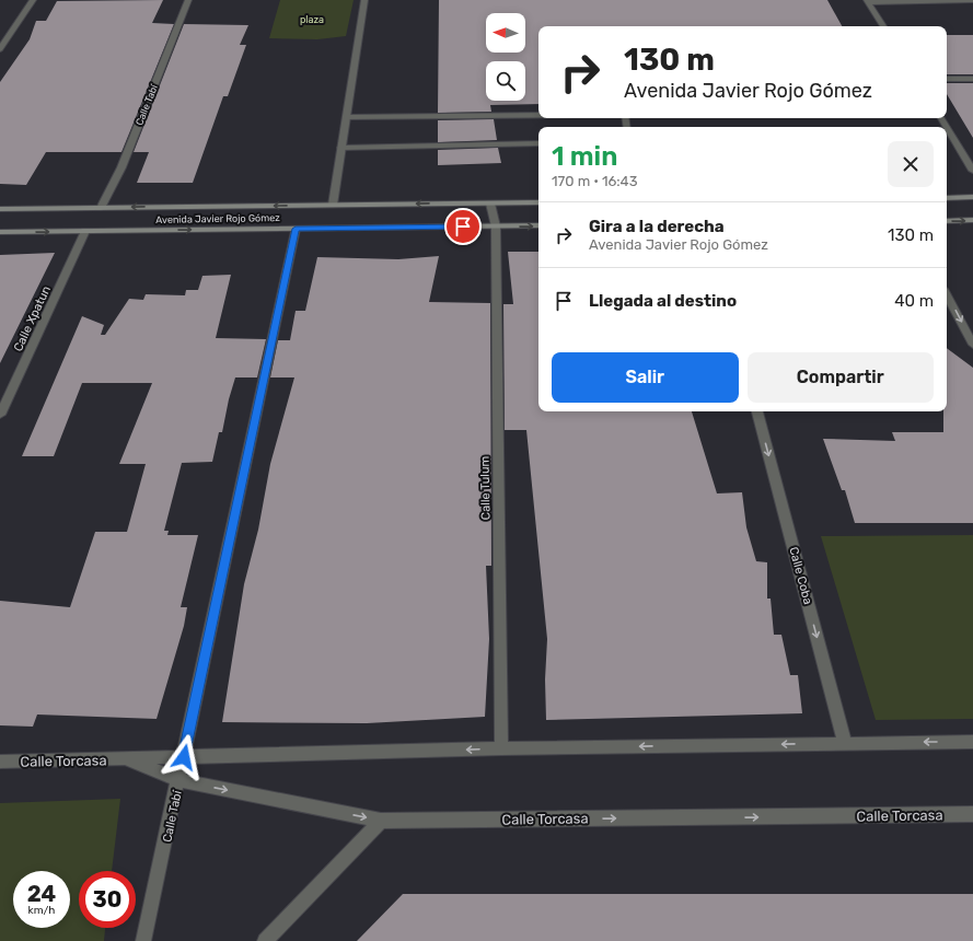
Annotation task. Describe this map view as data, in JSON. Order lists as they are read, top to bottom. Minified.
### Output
{"streets":{"main road":["Avenida Javier Rojo Gómez"],"street":["Calle Tabí","Calle Xpatun","Calle Tulum","Calle Coba","Calle Torcasa"]},"crossings":[["Calle Tabí","Avenida Javier Rojo Gómez"],["Calle Tabí","Calle Torcasa"],["Avenida Javier Rojo Gómez","Calle Xpatun"],["Avenida Javier Rojo Gómez","Calle Tulum"],["Calle Tulum","Calle Torcasa"],["Calle Coba","Calle Torcasa"]],"one_way":["Calle Coba"],"parks":["plaza"],"north":"left","page":{"turn":["130 m","Avenida Javier Rojo Gómez"],"heading":["1 min","170 m · 16:43"],"list":[{"name":"Gira a la derecha","note":"Avenida Javier Rojo Gómez","value":"130 m"},{"name":"Llegada al destino","value":"40 m"}],"buttons":["Salir","Compartir"],"speed":"24 km/h","limit":"30"}}
